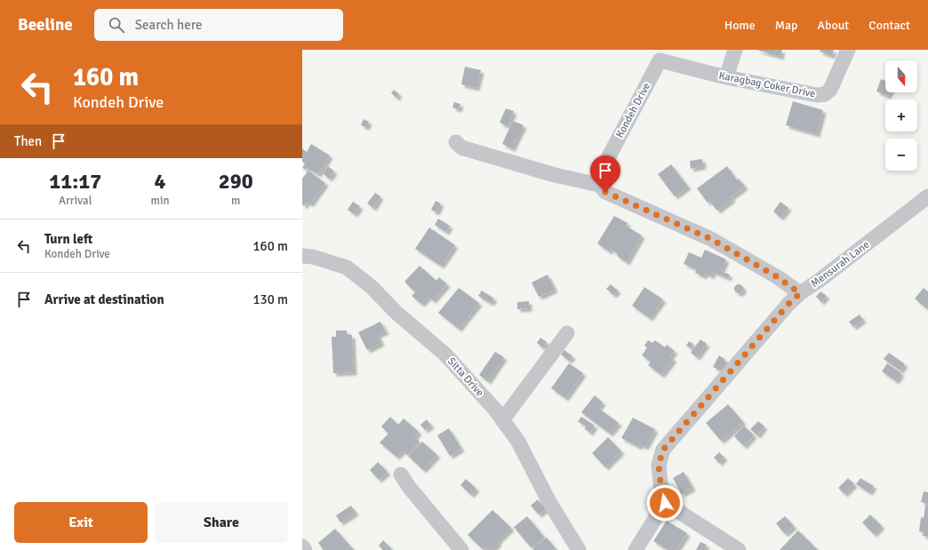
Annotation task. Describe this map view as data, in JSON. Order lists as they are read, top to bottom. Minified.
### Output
{"streets":{"street":["Karagbag Coker Drive","Kondeh Drive","Mensurah Lane","Sitta Drive"]},"crossings":[["Karagbag Coker Drive","Kondeh Drive"]],"north":"bottom","page":{"header":"Beeline","search":"Search here","nav":["Home","Map","About","Contact"],"turn":["160 m","Kondeh Drive"],"map_buttons":["+","−"],"then":"Then","eta":["11:17","Arrival","4","min","290","m"],"list":[{"name":"Turn left","note":"Kondeh Drive","value":"160 m"},{"name":"Arrive at destination","value":"130 m"}],"buttons":["Exit","Share"]}}
